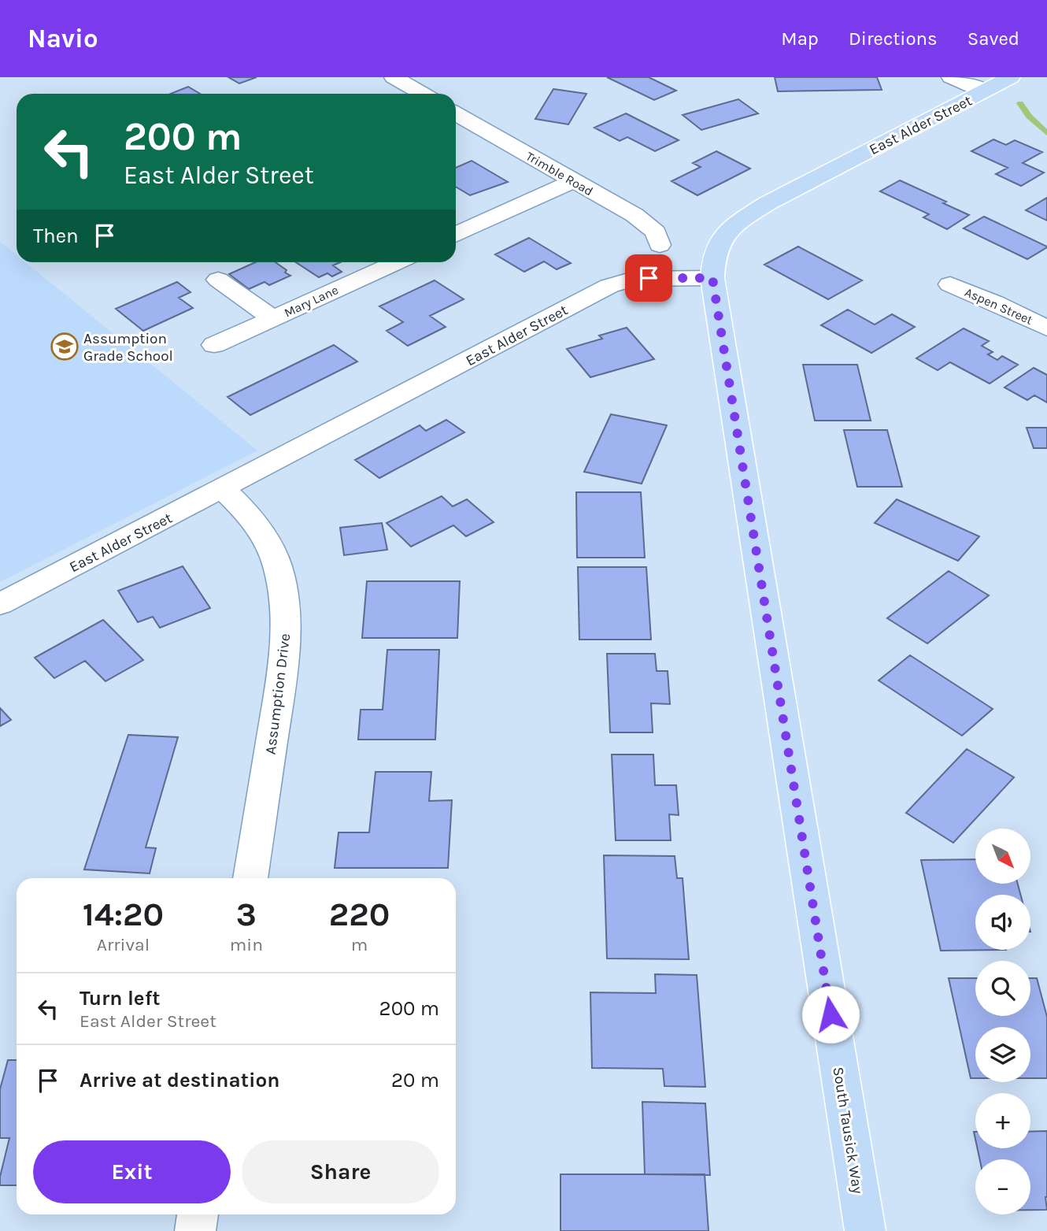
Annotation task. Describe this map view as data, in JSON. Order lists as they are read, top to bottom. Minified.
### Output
{"streets":{"main road":["East Alder Street","South Tausick Way"],"street":["Trimble Road","Mary Lane","Aspen Street","Assumption Drive"]},"crossings":[["East Alder Street","Assumption Drive"],["East Alder Street","South Tausick Way"]],"places":{"school or university":["Assumption Grade School"]},"north":"bottom right","page":{"header":"Navio","nav":["Map","Directions","Saved"],"turn":["200 m","East Alder Street"],"then":"Then","map_buttons":["+","−"],"eta":["14:20","Arrival","3","min","220","m"],"list":[{"name":"Turn left","note":"East Alder Street","value":"200 m"},{"name":"Arrive at destination","value":"20 m"}],"buttons":["Exit","Share"]}}
